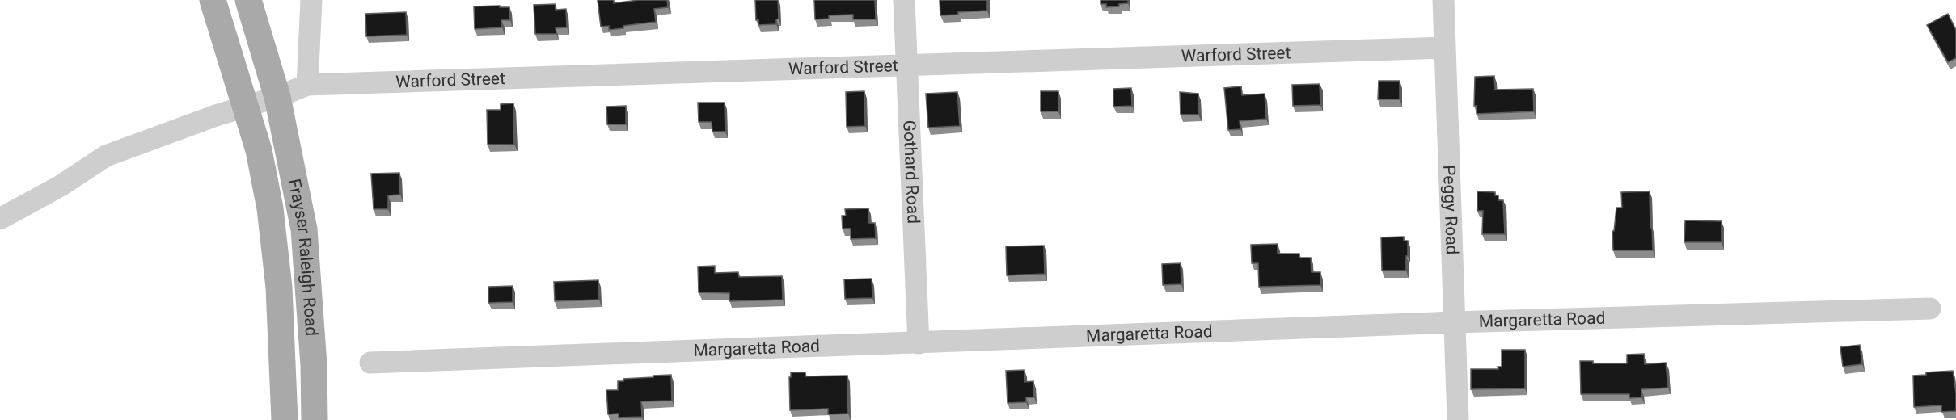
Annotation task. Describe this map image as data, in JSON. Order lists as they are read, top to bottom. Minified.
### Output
{"streets":{"main road":["Frayser Raleigh Road"],"street":["Warford Street","Gothard Road","Peggy Road","Margaretta Road"]},"crossings":[["Warford Street","Gothard Road"],["Warford Street","Peggy Road"],["Warford Street","Frayser Raleigh Road"],["Gothard Road","Margaretta Road"],["Peggy Road","Margaretta Road"]]}
